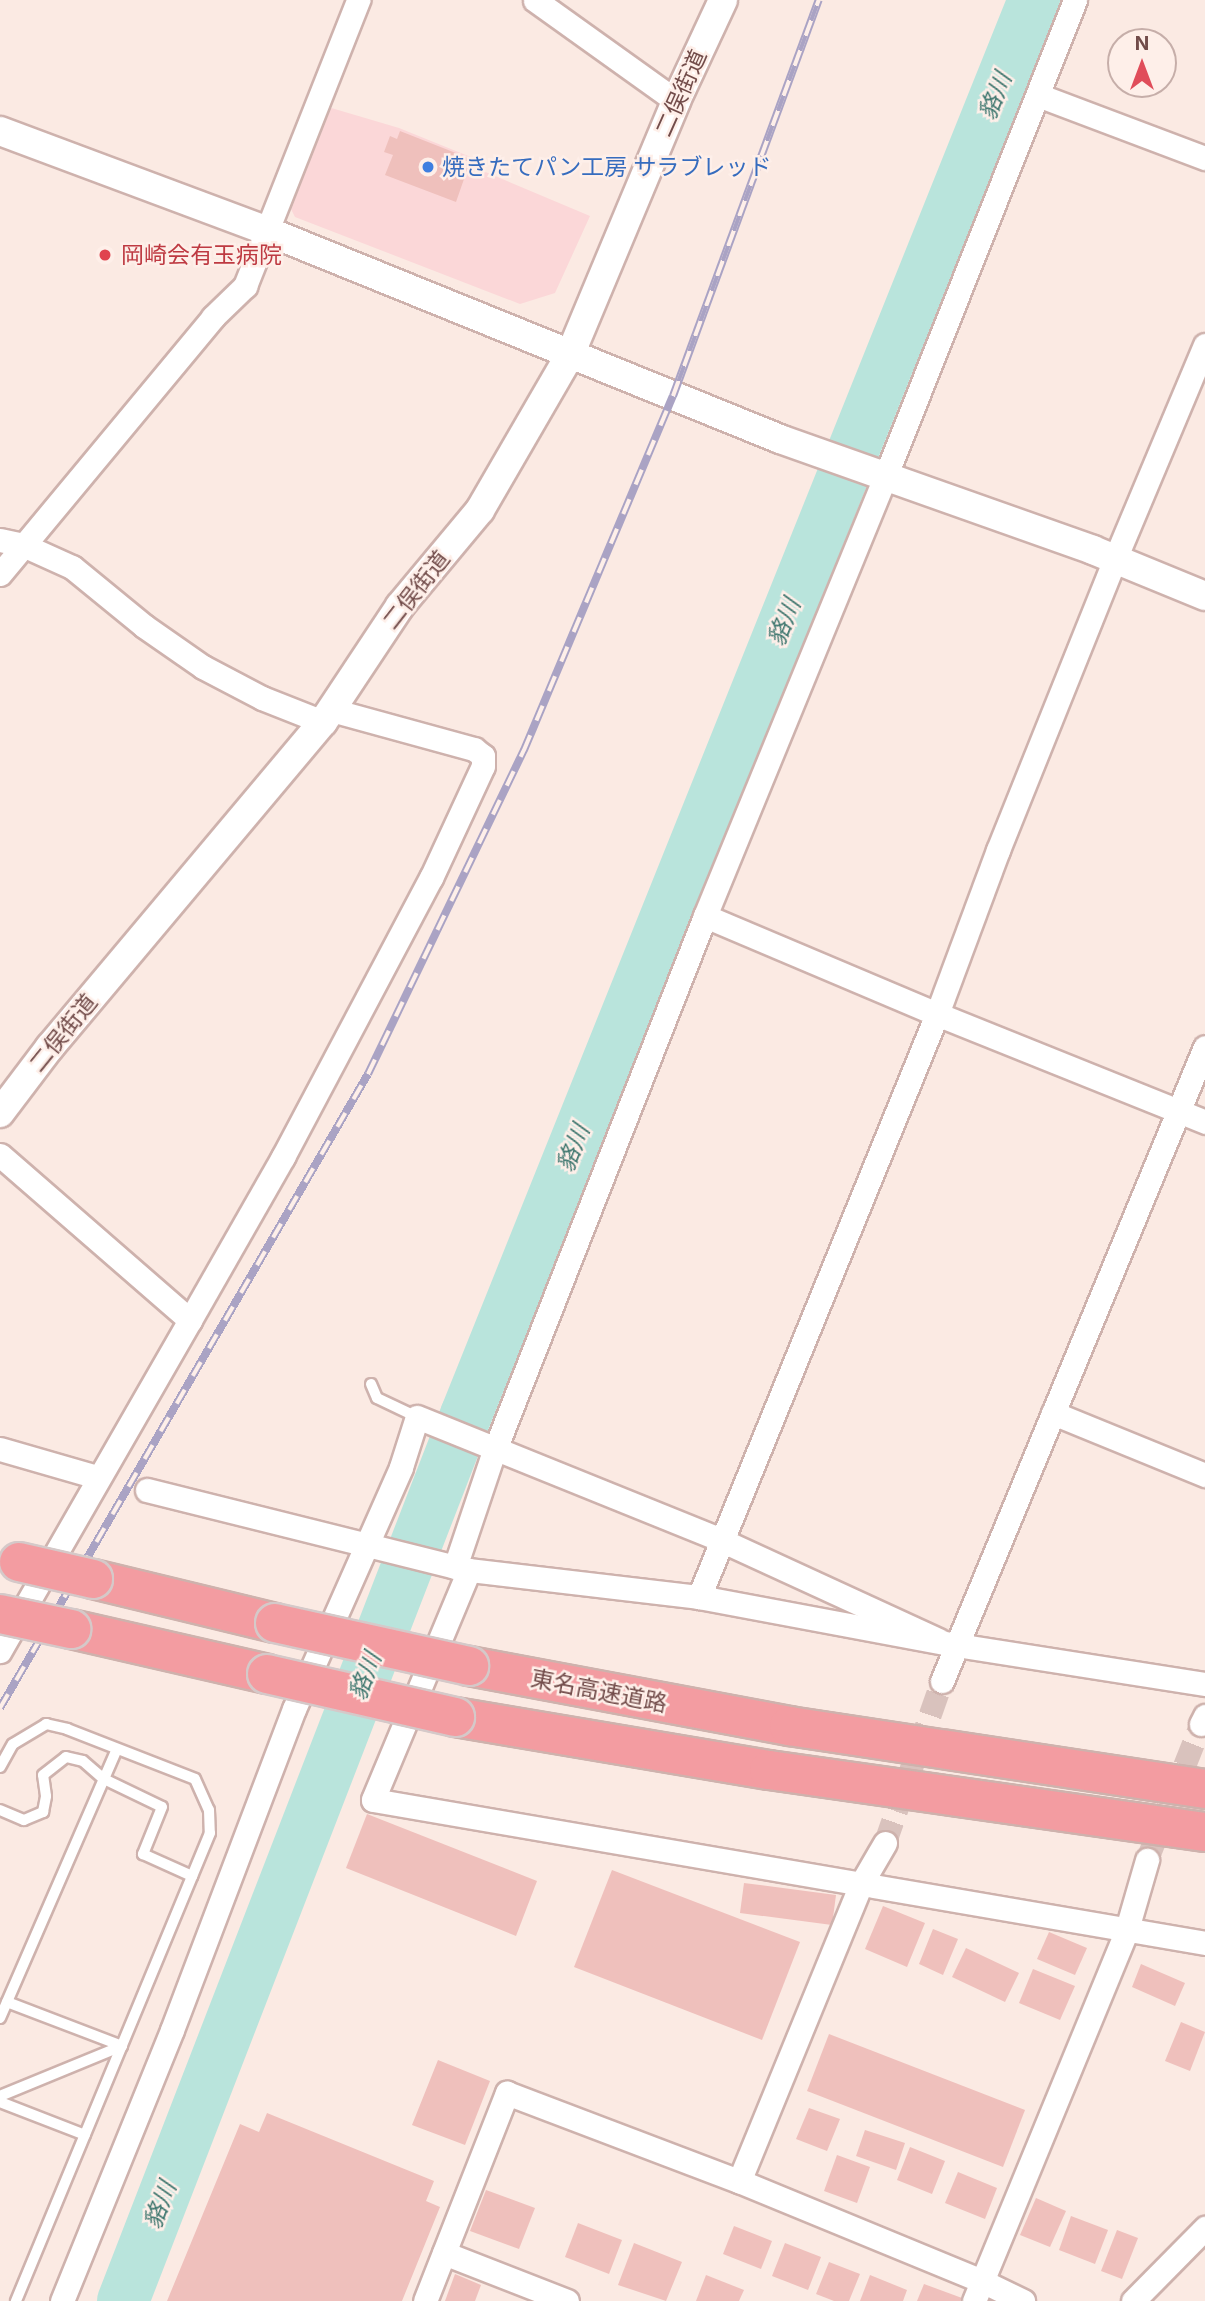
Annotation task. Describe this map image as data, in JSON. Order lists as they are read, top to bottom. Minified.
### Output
{"streets":{"highway":["東名高速道路"],"street":["二俣街道"]},"water":["貉川"],"places":["焼きたてパン工房 サラブレッド","岡崎会有玉病院"],"north":"top"}
